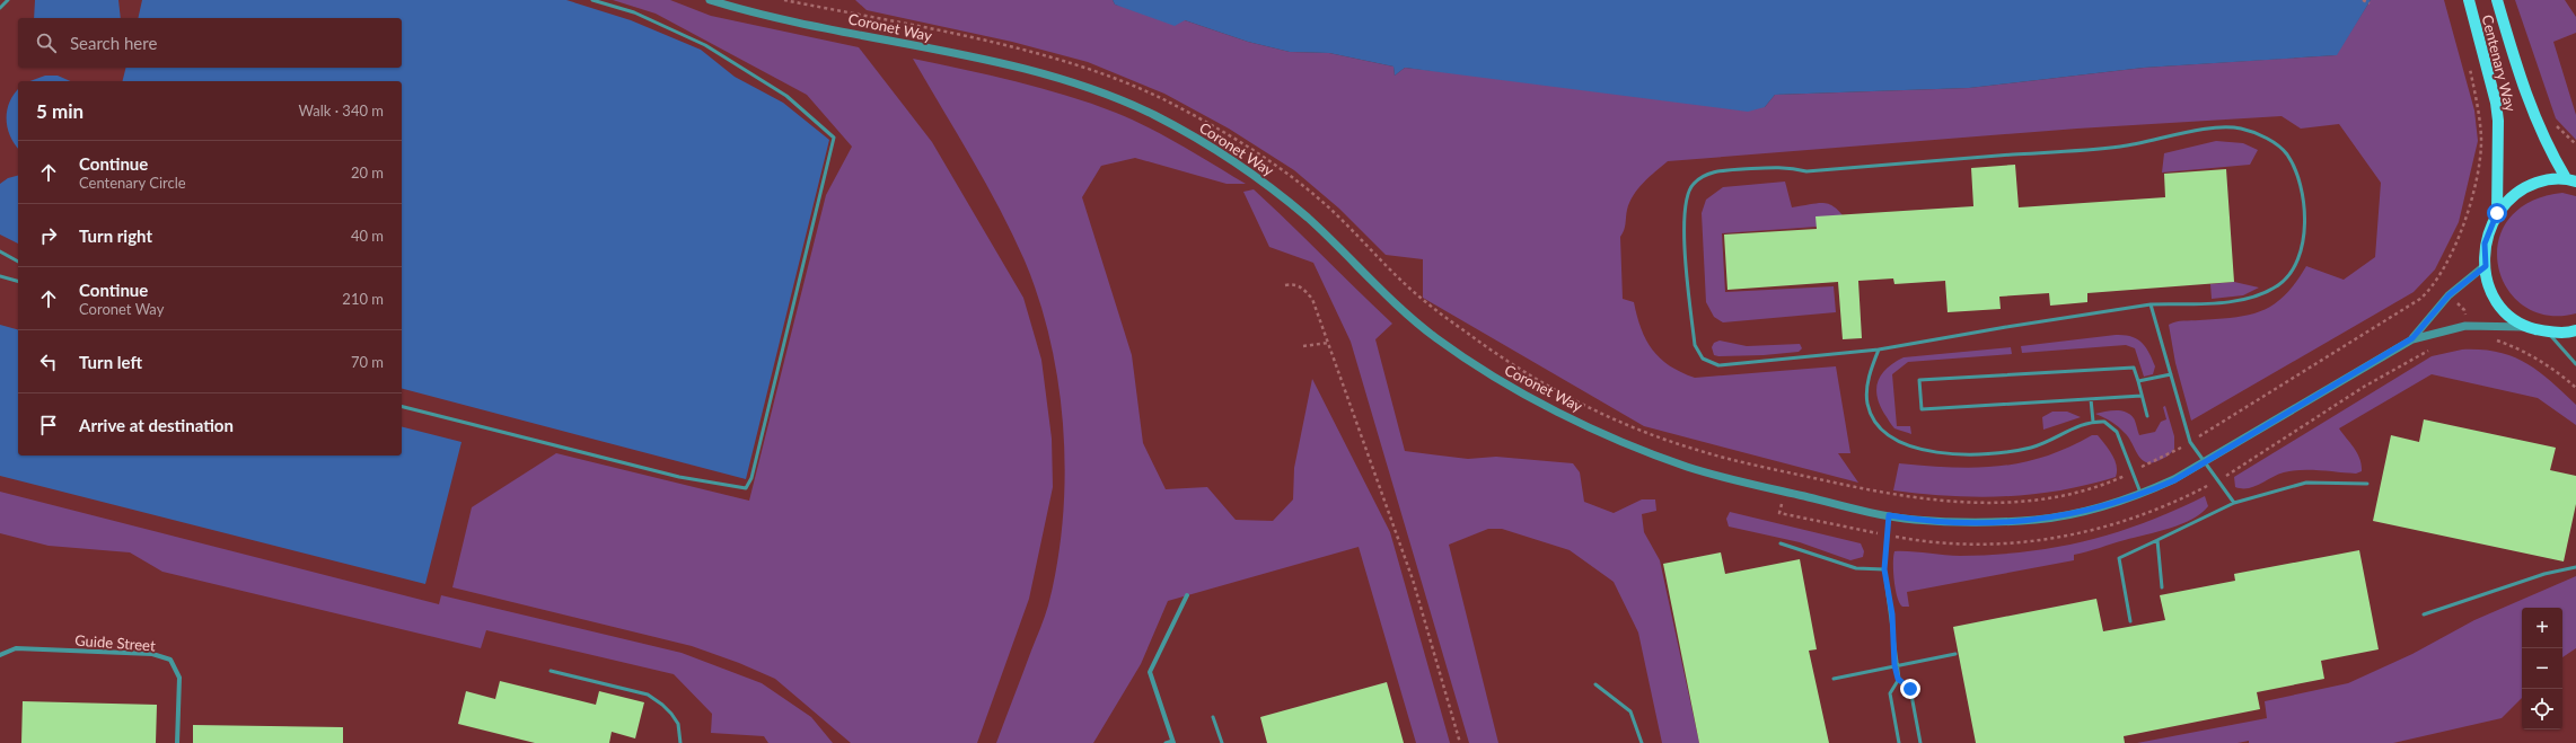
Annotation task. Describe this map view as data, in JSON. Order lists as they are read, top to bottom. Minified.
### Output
{"streets":{"main road":["Centenary Way"],"street":["Coronet Way","Guide Street"]},"page":{"search":"Search here","heading":["5 min","Walk · 340 m"],"list":[["Continue","Centenary Circle","20 m"],["Turn right","40 m"],["Continue","Coronet Way","210 m"],["Turn left","70 m"],"Arrive at destination"],"map_buttons":["+","−"]}}
